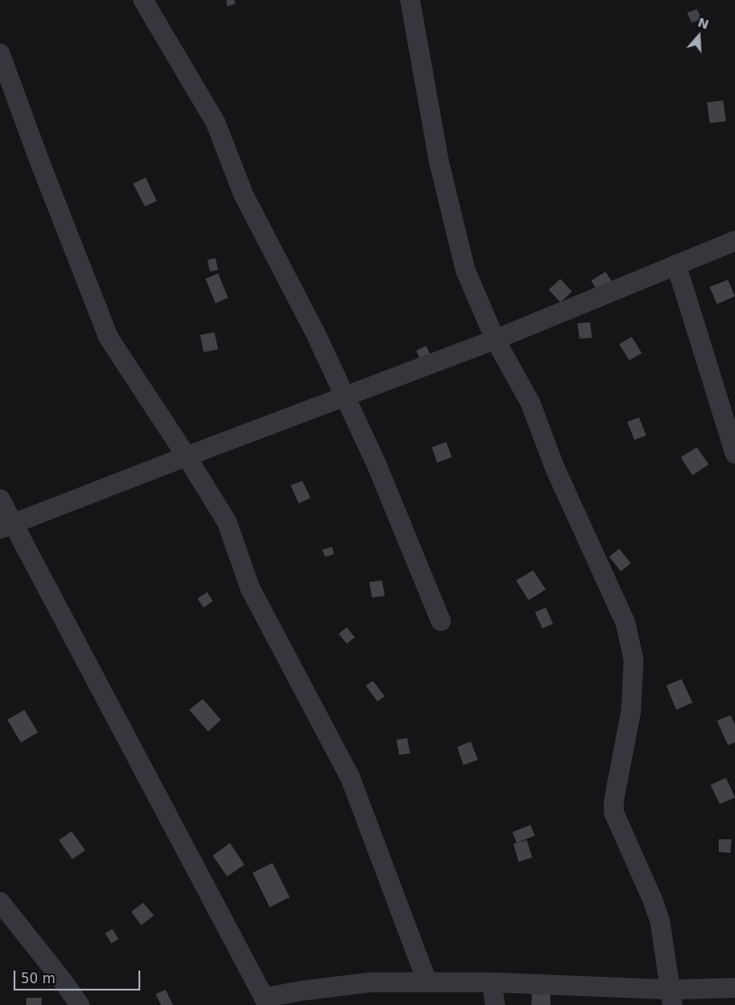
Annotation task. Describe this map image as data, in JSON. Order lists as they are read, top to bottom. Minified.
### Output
{"scale_bar":"50 m","north":"top"}
